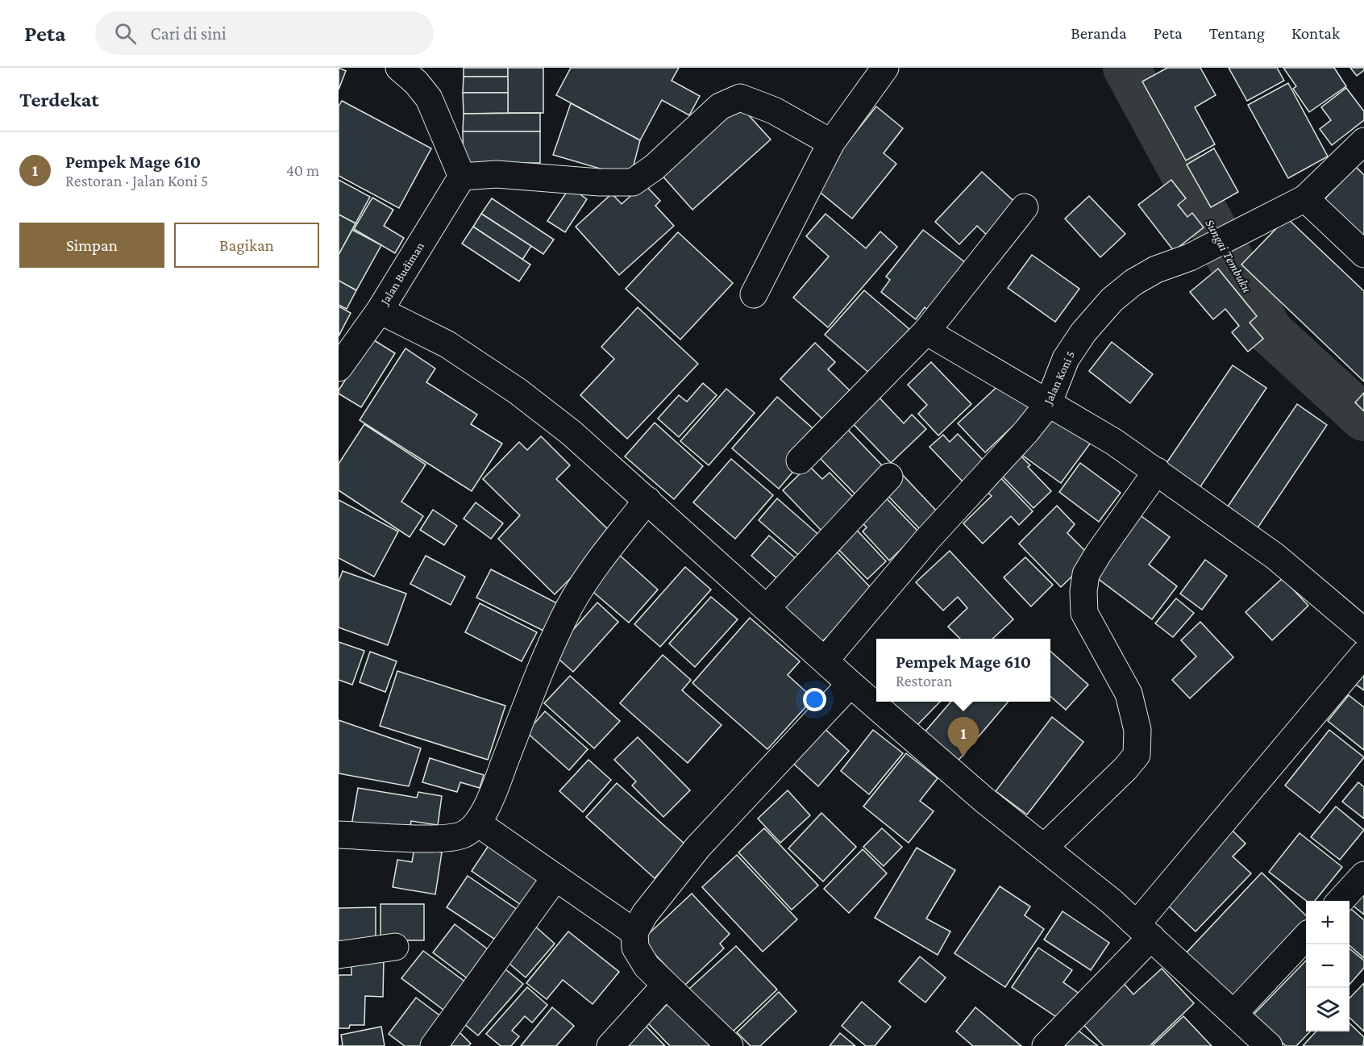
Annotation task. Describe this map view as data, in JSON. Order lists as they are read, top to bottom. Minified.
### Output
{"streets":{"street":["Jalan Budiman","Jalan Koni 5"]},"water":["Sungai Tembuku"],"page":{"header":"Peta","search":"Cari di sini","nav":["Beranda","Peta","Tentang","Kontak"],"heading":"Terdekat","list":[{"mark":"1","name":"Pempek Mage 610","note":"Restoran · Jalan Koni 5","value":"40 m"}],"buttons":["Simpan","Bagikan"],"popup":["Pempek Mage 610","Restoran"],"pins":"1","map_buttons":["+","−"]}}
